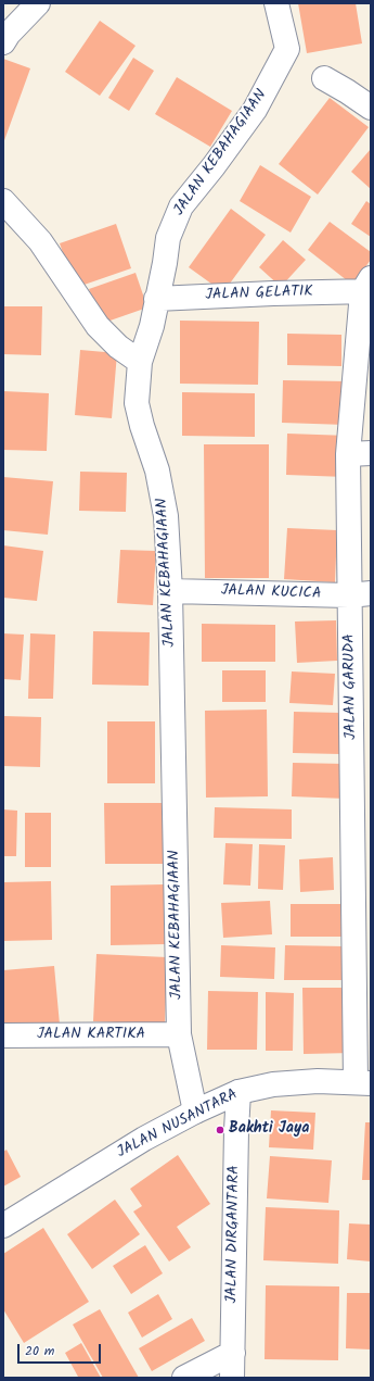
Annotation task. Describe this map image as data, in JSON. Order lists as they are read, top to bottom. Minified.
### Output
{"streets":{"street":["JALAN KEBAHAGIAAN","JALAN GELATIK","JALAN KUCICA","JALAN GARUDA","JALAN KARTIKA","JALAN NUSANTARA","JALAN DIRGANTARA"]},"crossings":[["JALAN KEBAHAGIAAN","JALAN GELATIK"],["JALAN KEBAHAGIAAN","JALAN KUCICA"],["JALAN KEBAHAGIAAN","JALAN KARTIKA"],["JALAN KEBAHAGIAAN","JALAN NUSANTARA"],["JALAN GELATIK","JALAN GARUDA"],["JALAN KUCICA","JALAN GARUDA"],["JALAN GARUDA","JALAN NUSANTARA"],["JALAN NUSANTARA","JALAN DIRGANTARA"]],"places":["Bakhti Jaya"],"scale_bar":"20 m"}
